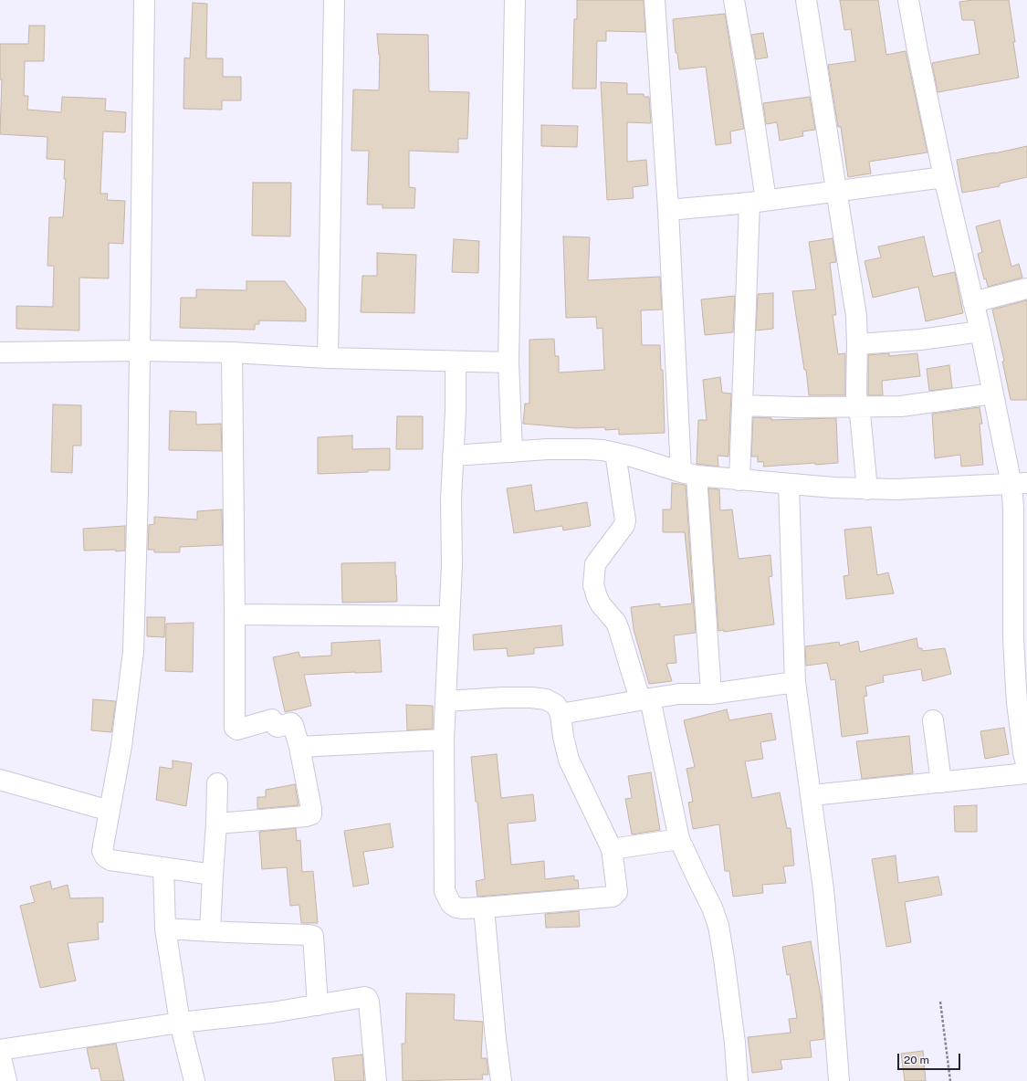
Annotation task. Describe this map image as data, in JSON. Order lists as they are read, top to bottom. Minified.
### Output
{"scale_bar":"20 m"}
